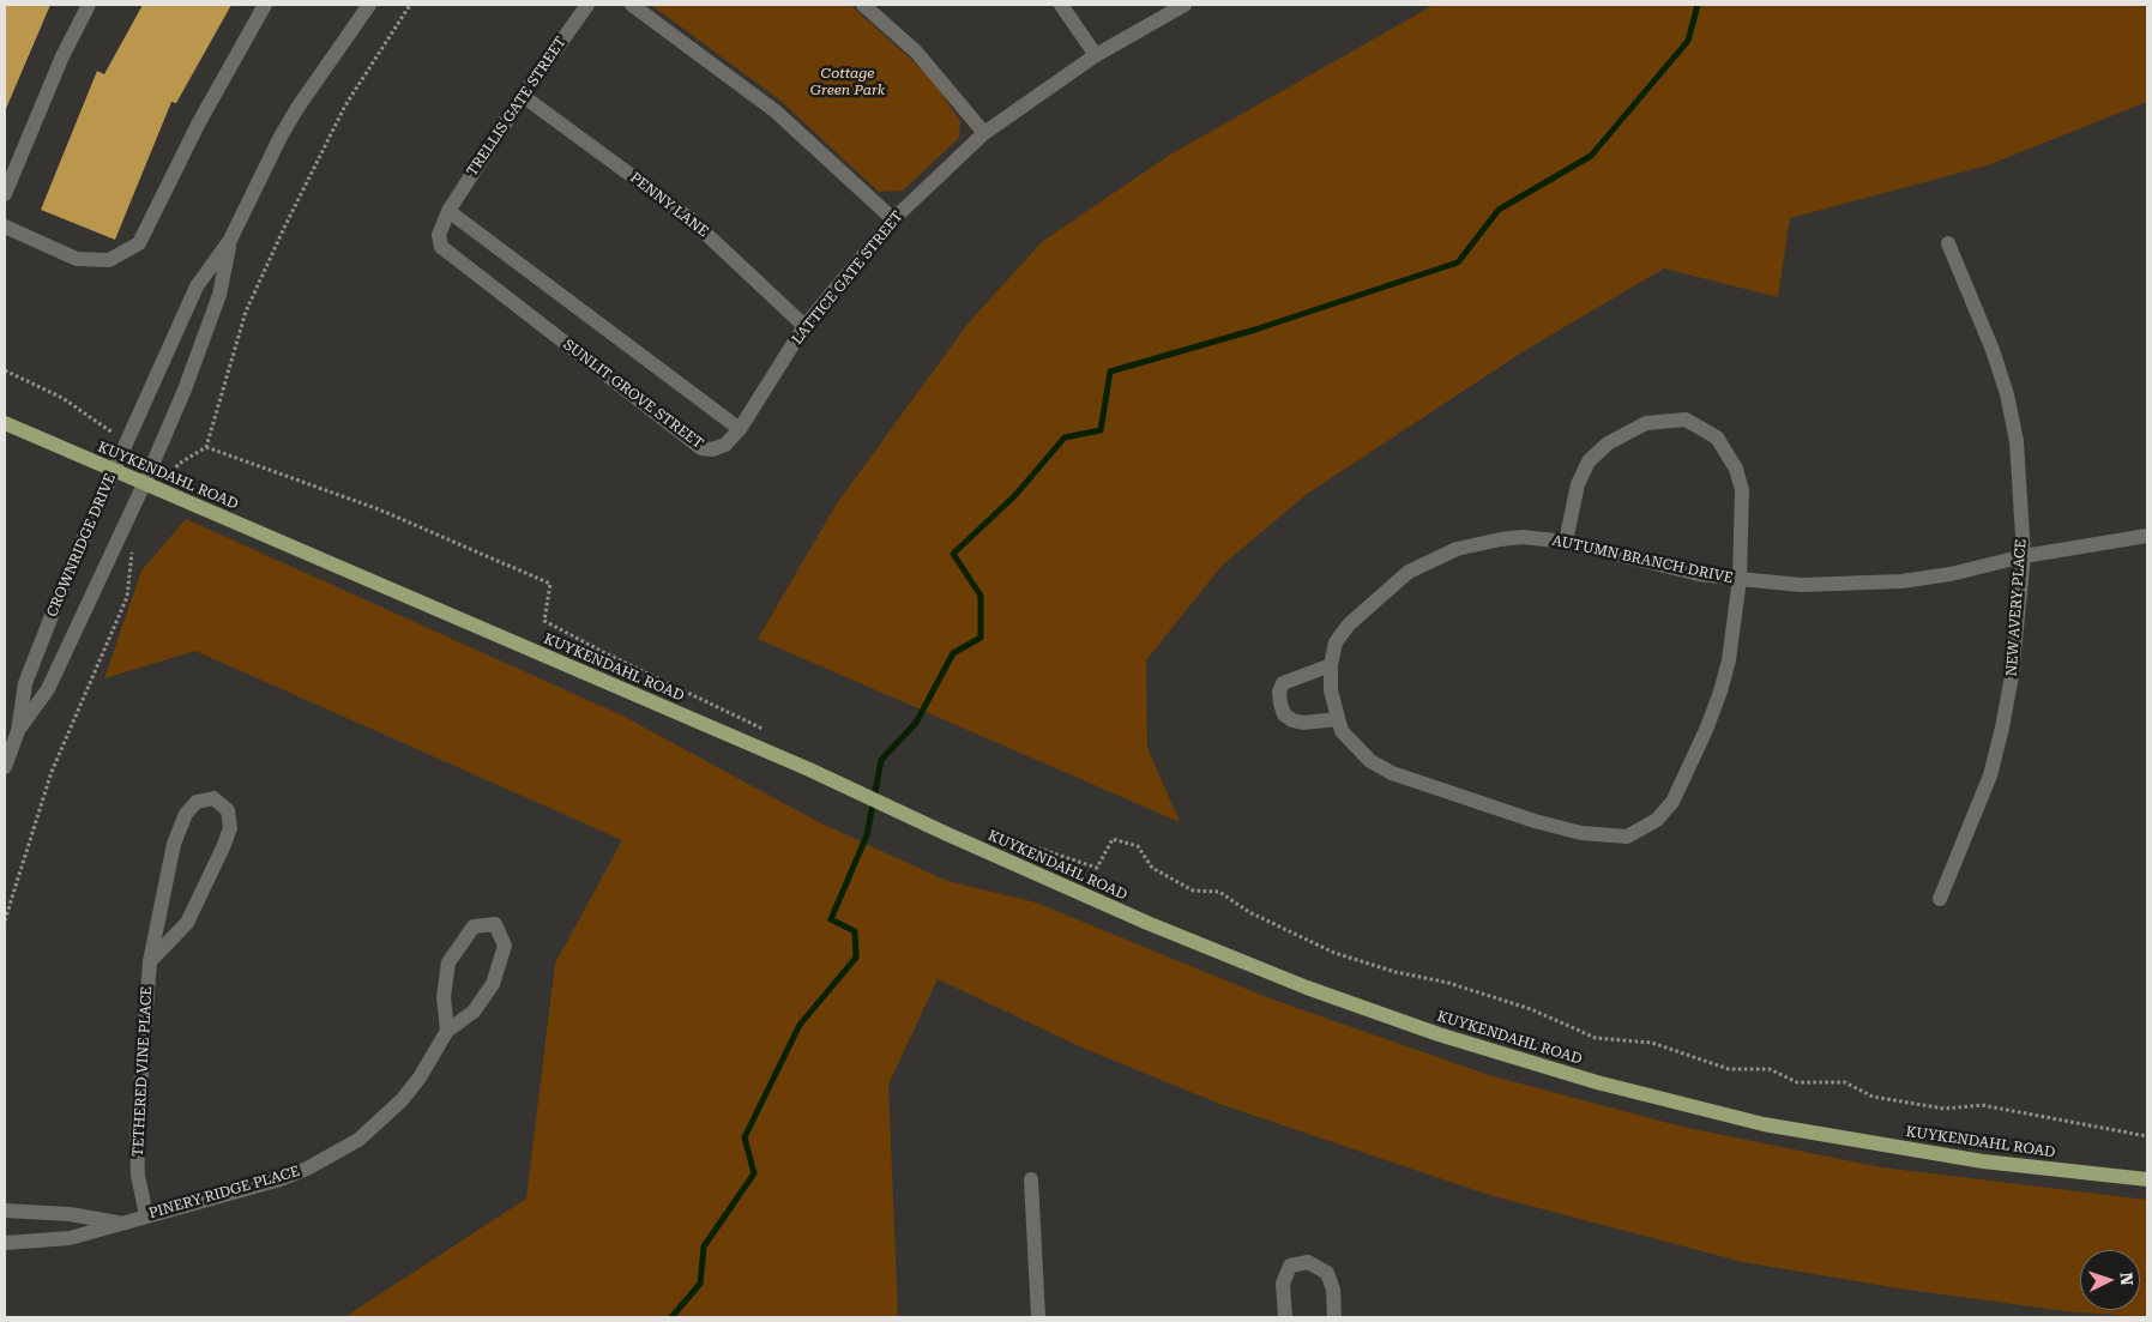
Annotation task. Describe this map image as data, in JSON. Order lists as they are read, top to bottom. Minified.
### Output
{"streets":{"main road":["KUYKENDAHL ROAD"],"street":["TRELLIS GATE STREET","PENNY LANE","LATTICE GATE STREET","SUNLIT GROVE STREET","CROWNRIDGE DRIVE","AUTUMN BRANCH DRIVE","NEW AVERY PLACE","TETHERED VINE PLACE","PINERY RIDGE PLACE"]},"crossings":[["TRELLIS GATE STREET","PENNY LANE"],["TRELLIS GATE STREET","SUNLIT GROVE STREET"],["PENNY LANE","LATTICE GATE STREET"],["LATTICE GATE STREET","SUNLIT GROVE STREET"],["KUYKENDAHL ROAD","CROWNRIDGE DRIVE"],["AUTUMN BRANCH DRIVE","NEW AVERY PLACE"],["TETHERED VINE PLACE","PINERY RIDGE PLACE"]],"parks":["Cottage Green Park"],"north":"right"}
